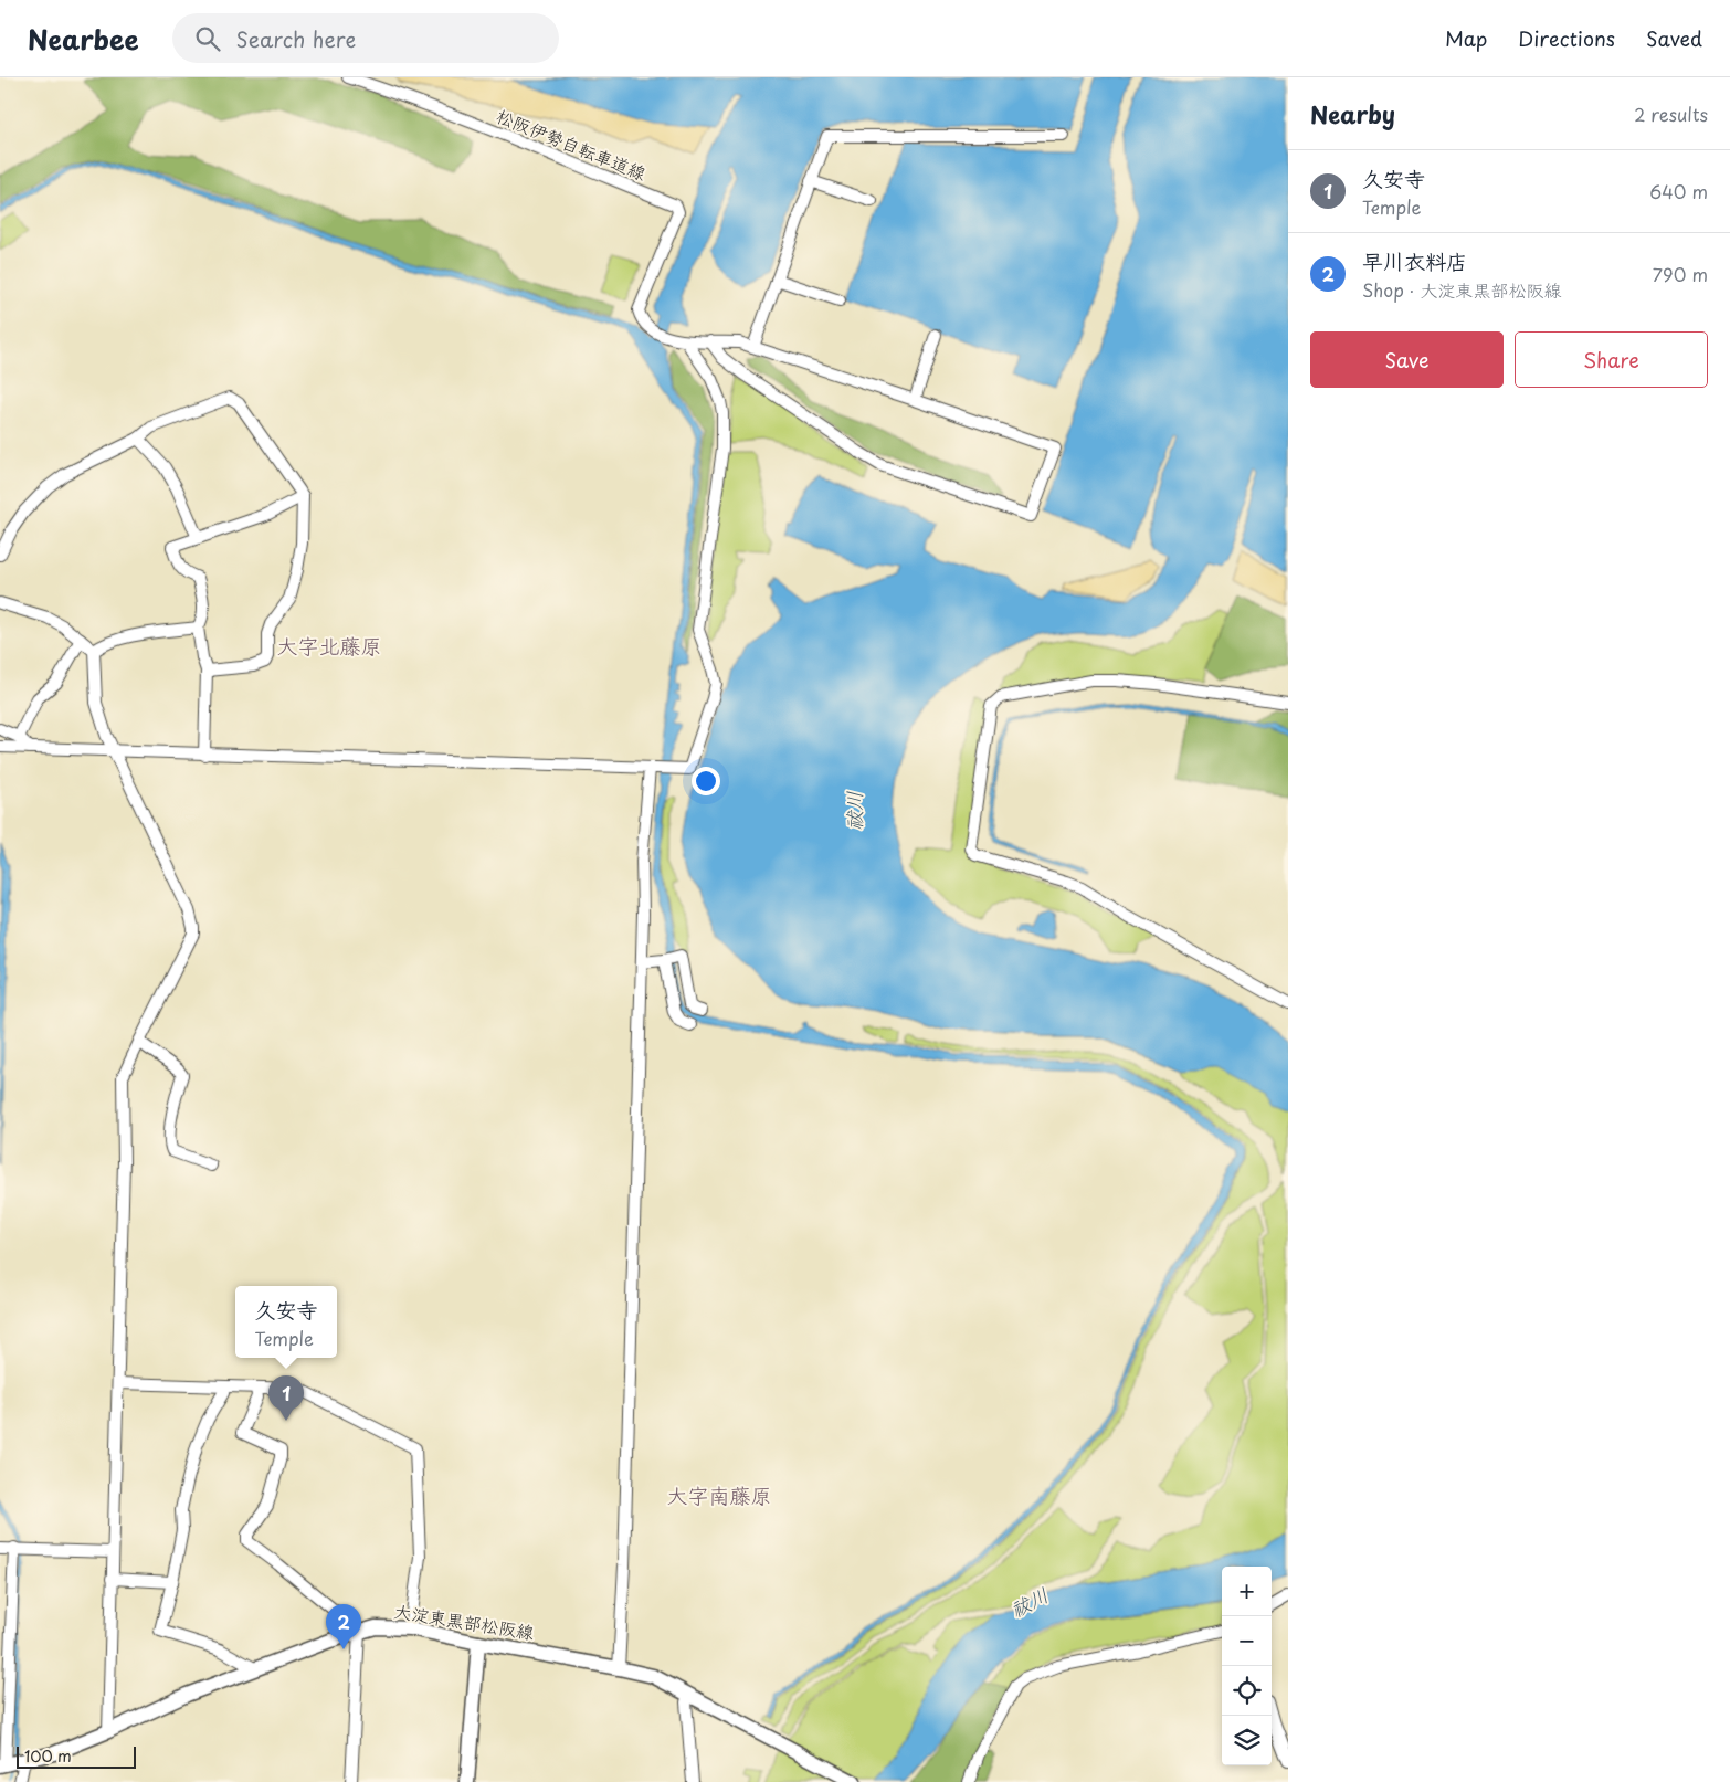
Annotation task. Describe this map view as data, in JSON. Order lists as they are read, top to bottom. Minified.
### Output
{"streets":{"main road":["大淀東黒部松阪線"],"street":["松阪伊勢自転車道線"]},"districts":["大字北藤原","大字南藤原"],"water":["祓川"],"scale_bar":"100 m","page":{"header":"Nearbee","search":"Search here","nav":["Map","Directions","Saved"],"heading":["Nearby","2 results"],"list":[{"mark":"1","name":"久安寺","note":"Temple","value":"640 m"},{"mark":"2","name":"早川衣料店","note":"Shop · 大淀東黒部松阪線","value":"790 m"}],"buttons":["Save","Share"],"popup":["久安寺","Temple"],"pins":["1","2"],"map_buttons":["+","−"],"scale":"100 m"}}
